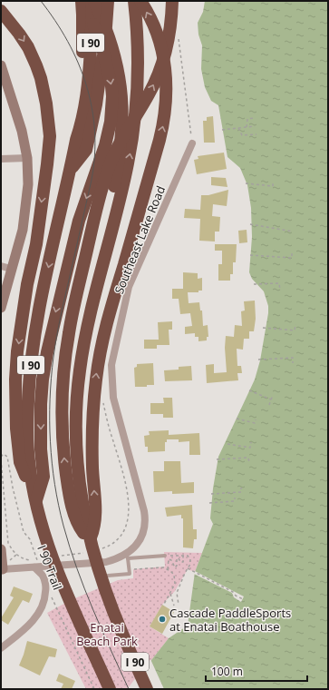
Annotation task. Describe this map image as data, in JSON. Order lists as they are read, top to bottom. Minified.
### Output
{"streets":{"highway":["I 90"],"street":["Southeast Lake Road"],"path":["I 90 Trail"]},"parks":["Enatai Beach Park"],"places":["Cascade PaddleSports at Enatai Boathouse"],"scale_bar":"100 m"}
